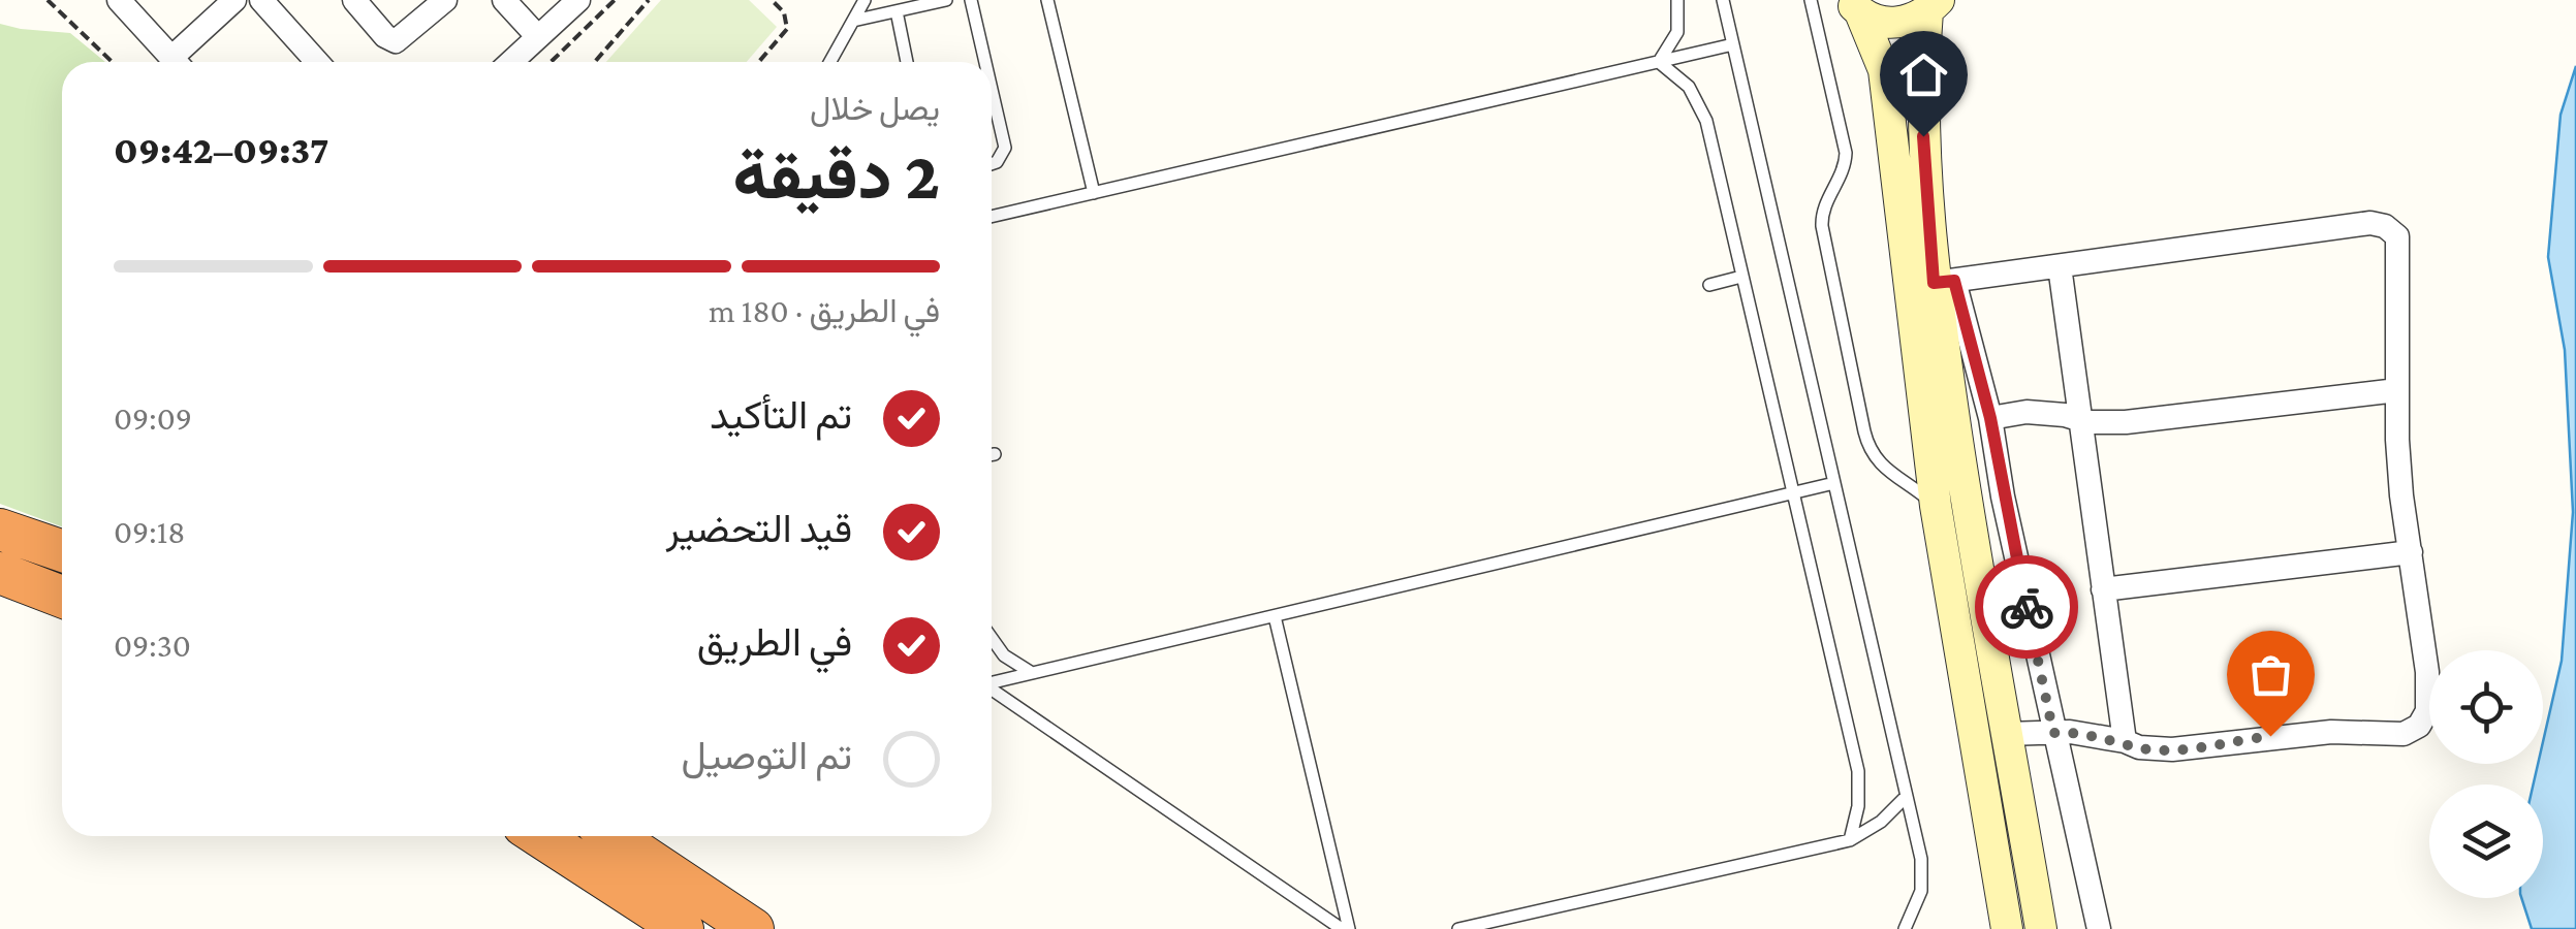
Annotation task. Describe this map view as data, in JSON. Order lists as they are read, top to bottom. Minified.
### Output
{"page":{"heading":["2 دقيقة","يصل خلال","09:37–09:42"],"bar":"في الطريق · 180 m","list":[["تم التأكيد","09:09"],["قيد التحضير","09:18"],["في الطريق","09:30"],"تم التوصيل"]}}
